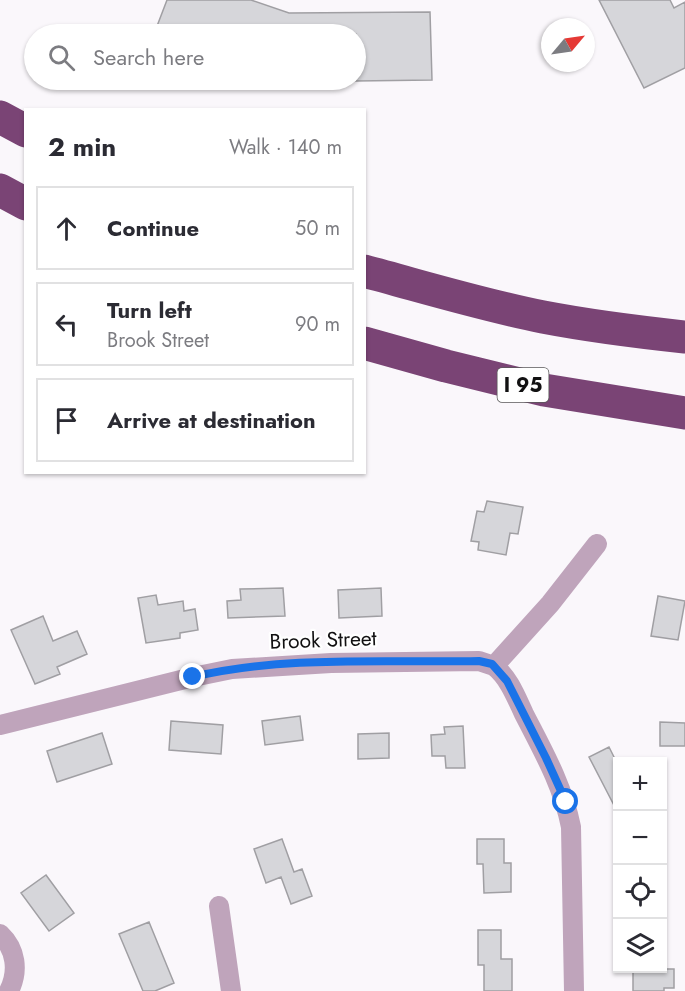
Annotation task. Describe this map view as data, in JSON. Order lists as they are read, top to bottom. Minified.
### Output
{"streets":{"highway":["I 95"],"street":["Brook Street"]},"north":"top right","page":{"search":"Search here","heading":["2 min","Walk · 140 m"],"list":[["Continue","50 m"],["Turn left","Brook Street","90 m"],"Arrive at destination"],"map_buttons":["+","−"]}}
